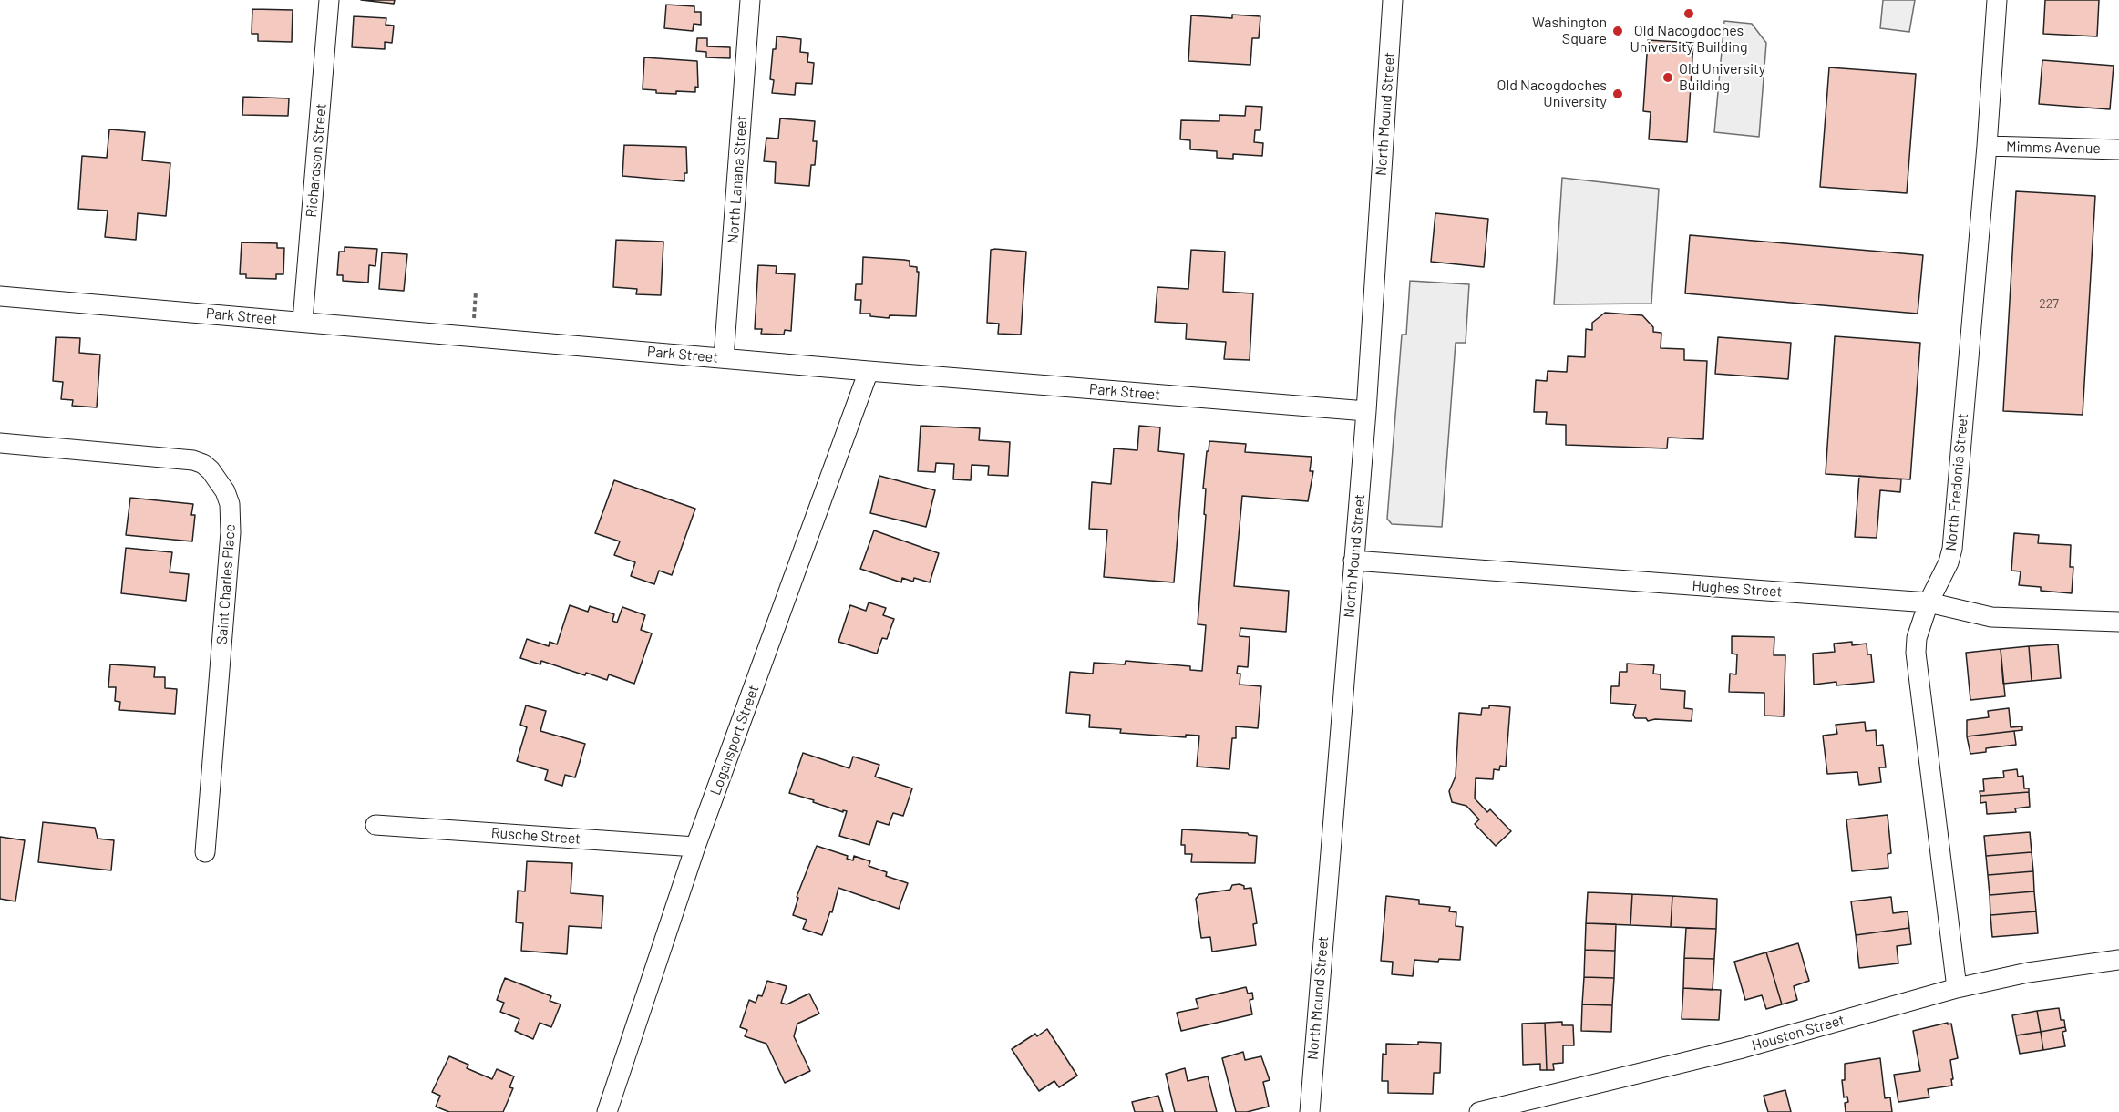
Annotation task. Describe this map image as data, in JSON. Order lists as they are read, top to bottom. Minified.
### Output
{"streets":{"street":["North Mound Street","Mimms Avenue","Richardson Street","North Lanana Street","Park Street","North Fredonia Street","Saint Charles Place","Hughes Street","Logansport Street","Rusche Street","Houston Street"]},"crossings":[["North Mound Street","Park Street"],["North Mound Street","Hughes Street"],["Mimms Avenue","North Fredonia Street"],["Richardson Street","Park Street"],["North Lanana Street","Park Street"],["Park Street","Logansport Street"],["North Fredonia Street","Hughes Street"],["North Fredonia Street","Houston Street"],["Logansport Street","Rusche Street"]],"places":["Old Nacogdoches University Building","Washington Square","Old University Building","Old Nacogdoches University"],"house_numbers":["227"]}
